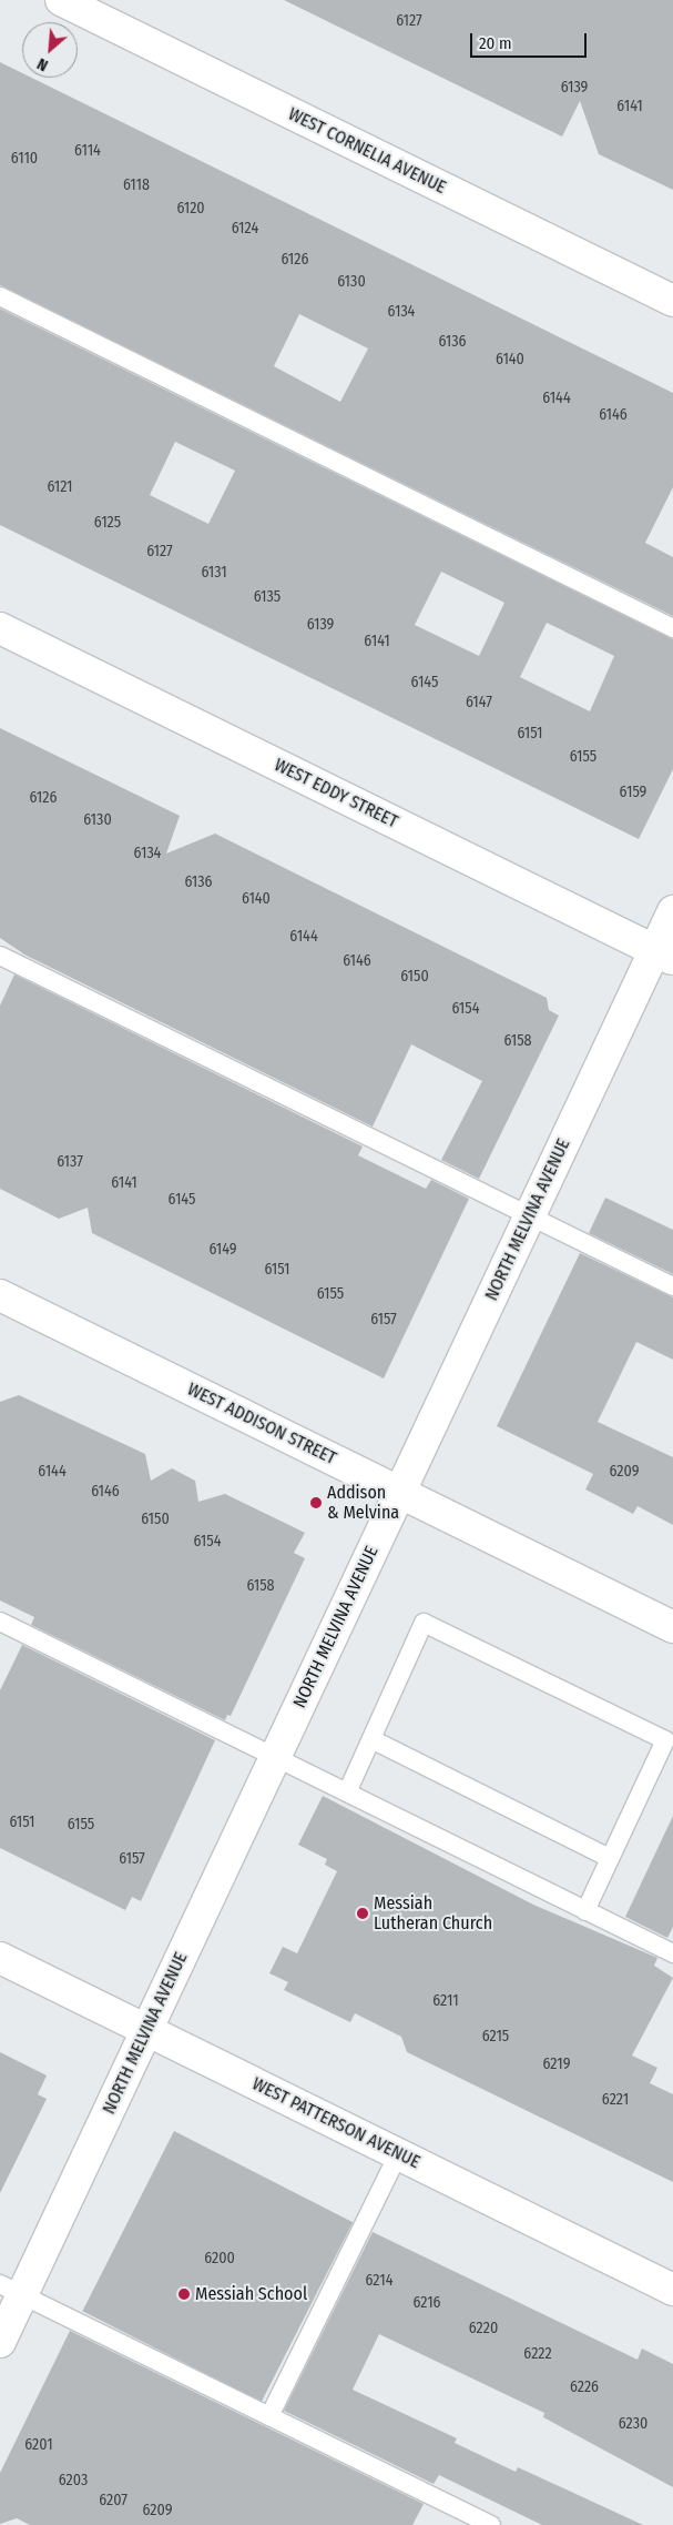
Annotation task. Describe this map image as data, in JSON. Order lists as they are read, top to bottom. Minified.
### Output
{"streets":{"street":["WEST CORNELIA AVENUE","WEST EDDY STREET","NORTH MELVINA AVENUE","WEST ADDISON STREET","WEST PATTERSON AVENUE"]},"crossings":[["WEST EDDY STREET","NORTH MELVINA AVENUE"],["NORTH MELVINA AVENUE","WEST ADDISON STREET"],["NORTH MELVINA AVENUE","WEST PATTERSON AVENUE"]],"places":["Addison & Melvina","Messiah Lutheran Church","Messiah School"],"house_numbers":["6127","6139","6141","6114","6110","6118","6120","6124","6126","6130","6134","6136","6140","6144","6146","6121","6125","6127","6131","6135","6139","6141","6145","6147","6151","6155","6159","6126","6130","6134","6136","6140","6144","6146","6150","6154","6158","6137","6141","6145","6149","6151","6155","6157","6144","6209","6146","6150","6154","6158","6151","6155","6157","6211","6215","6219","6221","6200","6214","6216","6220","6222","6226","6230","6201","6203","6207","6209"],"scale_bar":"20 m","north":"bottom left"}
